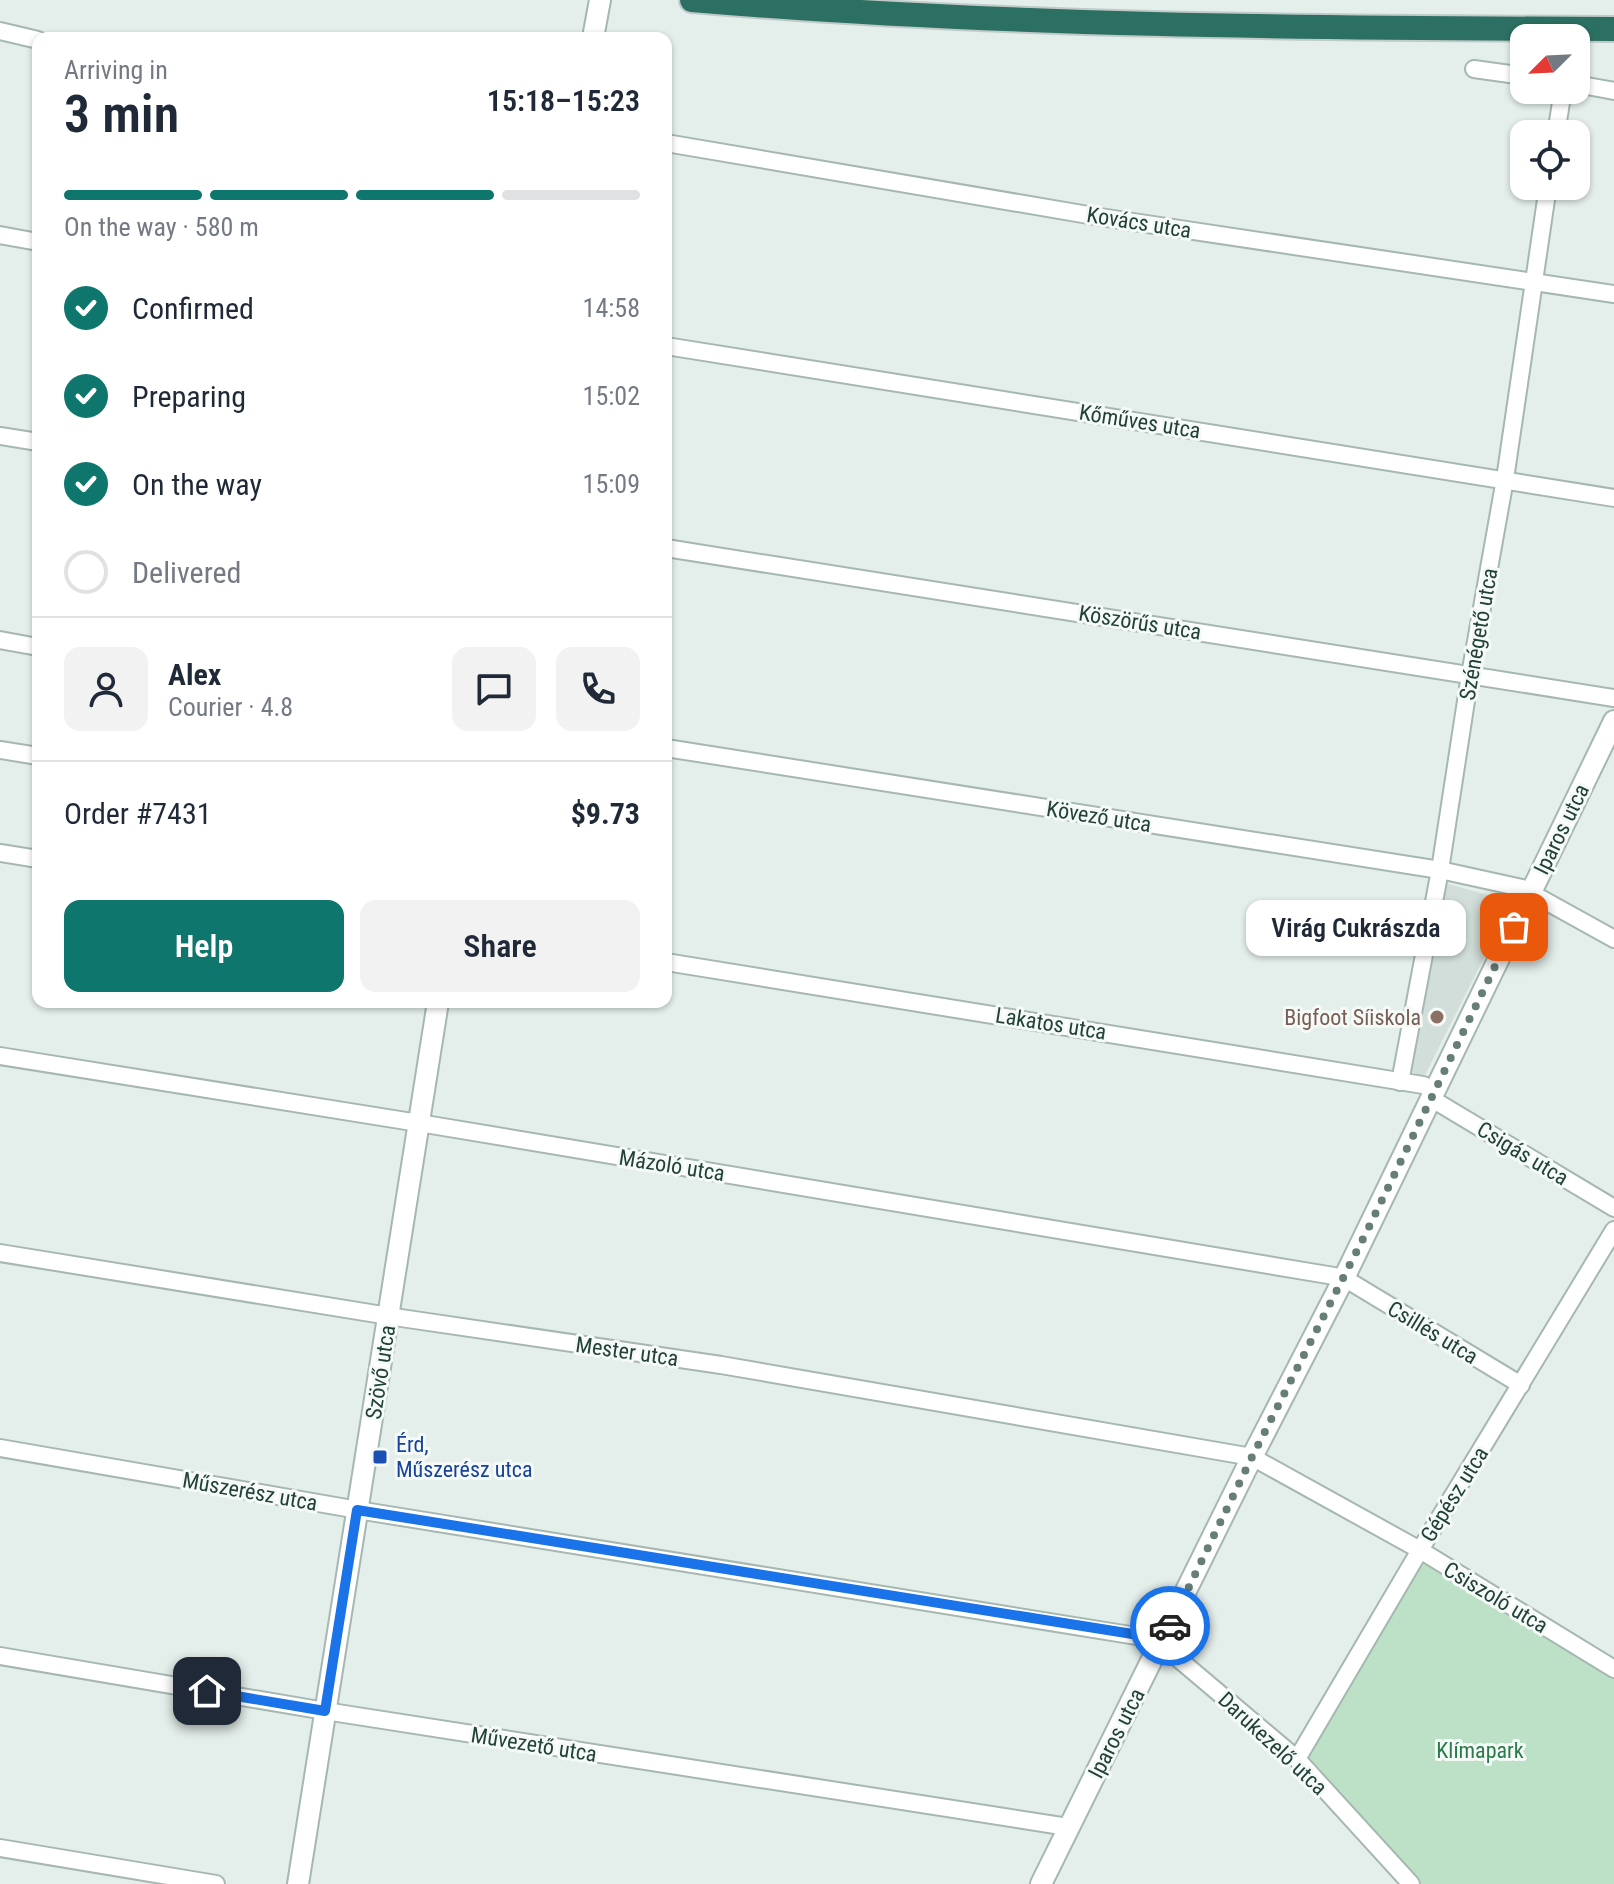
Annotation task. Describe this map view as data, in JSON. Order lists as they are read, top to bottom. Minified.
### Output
{"streets":{"street":["Kovács utca","Kőműves utca","Köszörűs utca","Szénégető utca","Kövező utca","Iparos utca","Lakatos utca","Csigás utca","Mázoló utca","Csillés utca","Mester utca","Szövő utca","Műszerész utca","Gépész utca","Csiszoló utca","Darukezelő utca","Művezető utca"]},"crossings":[["Kovács utca","Szénégető utca"],["Kőműves utca","Szénégető utca"],["Köszörűs utca","Szénégető utca"],["Szénégető utca","Kövező utca"],["Szénégető utca","Lakatos utca"],["Kövező utca","Iparos utca"],["Iparos utca","Lakatos utca"],["Iparos utca","Csigás utca"],["Iparos utca","Mázoló utca"],["Iparos utca","Csillés utca"],["Iparos utca","Mester utca"],["Iparos utca","Műszerész utca"],["Iparos utca","Csiszoló utca"],["Iparos utca","Darukezelő utca"],["Iparos utca","Művezető utca"],["Lakatos utca","Csigás utca"],["Mázoló utca","Csillés utca"],["Mázoló utca","Szövő utca"],["Csillés utca","Gépész utca"],["Mester utca","Szövő utca"],["Mester utca","Csiszoló utca"],["Szövő utca","Műszerész utca"],["Szövő utca","Művezető utca"],["Műszerész utca","Darukezelő utca"],["Gépész utca","Csiszoló utca"],["Gépész utca","Darukezelő utca"]],"parks":["Klímapark"],"places":{"other":["Virág Cukrászda","Bigfoot Síiskola"],"transit":["Érd, Műszerész utca"]},"north":"bottom left","page":{"heading":["3 min","Arriving in","15:18–15:23"],"panel":["Alex","Courier · 4.8","Order #7431","$9.73"],"bar":"On the way · 580 m","list":[["Confirmed","14:58"],["Preparing","15:02"],["On the way","15:09"],"Delivered"],"buttons":["Help","Share"],"bubble":"Virág Cukrászda"}}
